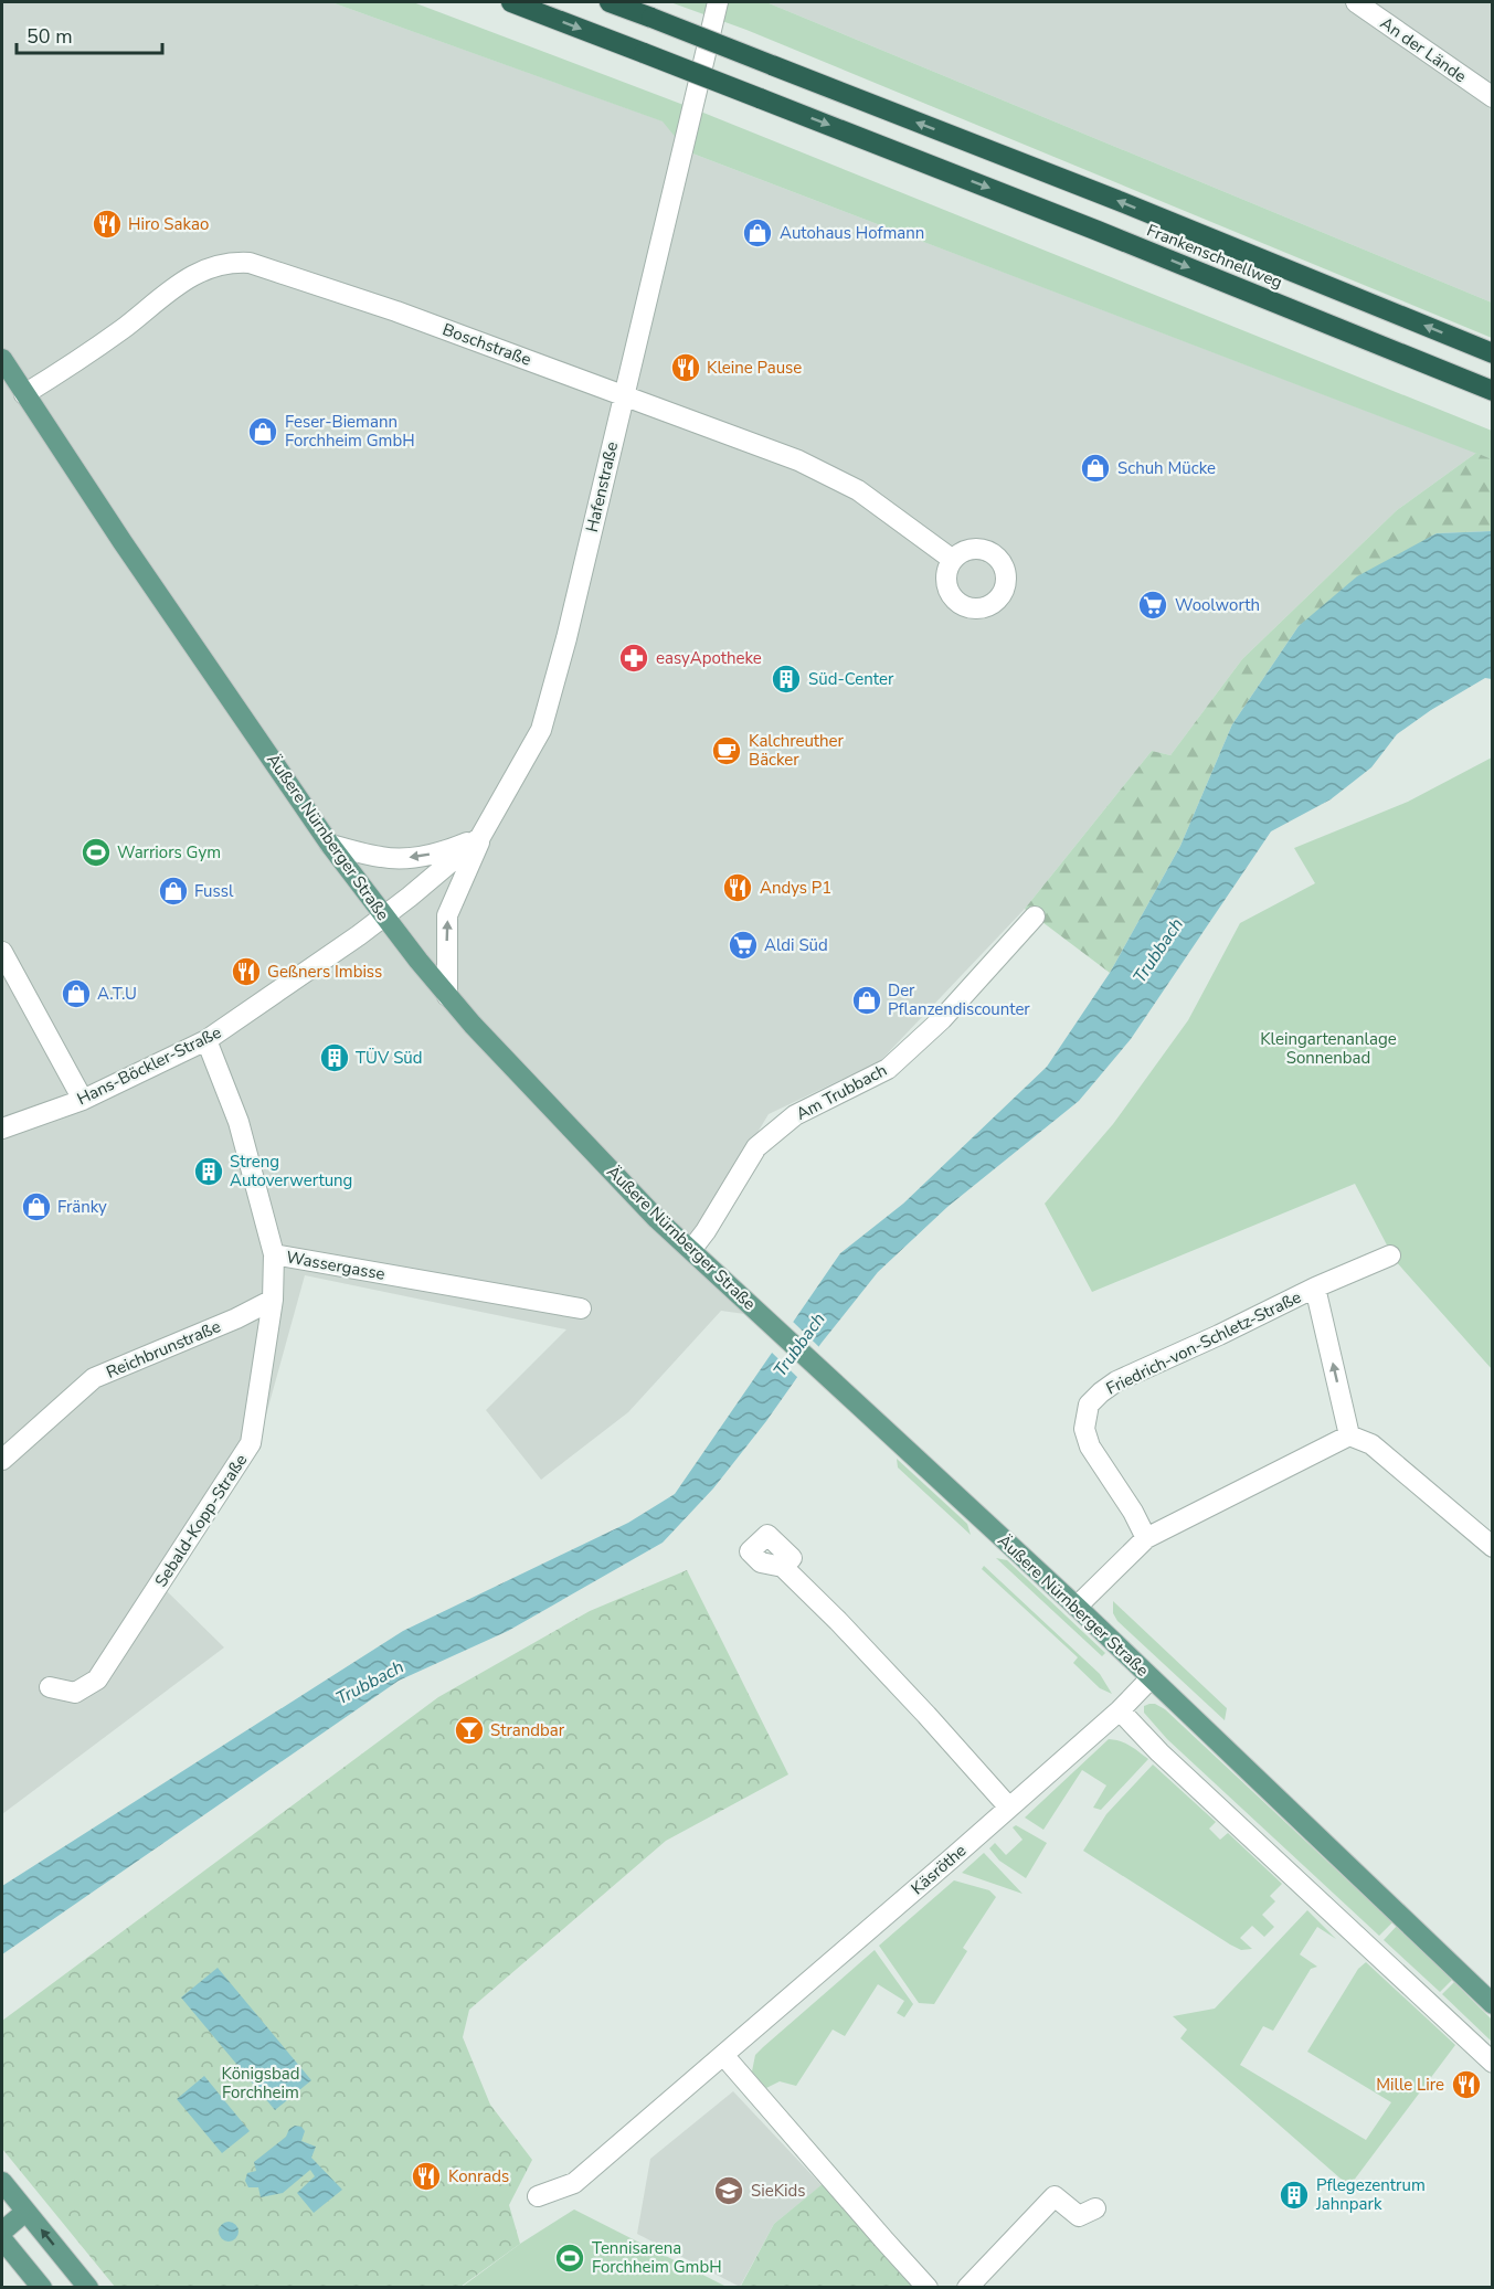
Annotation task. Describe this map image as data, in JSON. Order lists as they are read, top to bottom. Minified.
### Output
{"streets":{"highway":["Frankenschnellweg"],"main road":["Äußere Nürnberger Straße"],"street":["An der Lände","Boschstraße","Hafenstraße","Hans-Böckler-Straße","Am Trubbach","Wassergasse","Friedrich-von-Schletz-Straße","Reichbrunstraße","Sebald-Kopp-Straße","Käsröthe"]},"crossings":[["Boschstraße","Hafenstraße"],["Boschstraße","Äußere Nürnberger Straße"],["Hafenstraße","Äußere Nürnberger Straße"],["Hafenstraße","Hans-Böckler-Straße"],["Äußere Nürnberger Straße","Hans-Böckler-Straße"],["Äußere Nürnberger Straße","Am Trubbach"],["Äußere Nürnberger Straße","Käsröthe"],["Hans-Böckler-Straße","Wassergasse"],["Wassergasse","Sebald-Kopp-Straße"],["Reichbrunstraße","Sebald-Kopp-Straße"]],"water":["Trubbach"],"parks":["Kleingartenanlage Sonnenbad","Königsbad Forchheim"],"places":{"restaurant":["Hiro Sakao","Kleine Pause","Andys P1","Geßners Imbiss","Mille Lire","Konrads"],"shop":["Autohaus Hofmann","Feser-Biemann Forchheim GmbH","Schuh Mücke","Fussl","A.T.U","Der Pflanzendiscounter","Fränky"],"supermarket":["Woolworth","Aldi Süd"],"pharmacy":["easyApotheke"],"building":["Süd-Center","TÜV Süd","Streng Autoverwertung","Pflegezentrum Jahnpark"],"cafe":["Kalchreuther Bäcker"],"sports":["Warriors Gym","Tennisarena Forchheim GmbH"],"bar":["Strandbar"],"school or university":["SieKids"]},"scale_bar":"50 m"}
